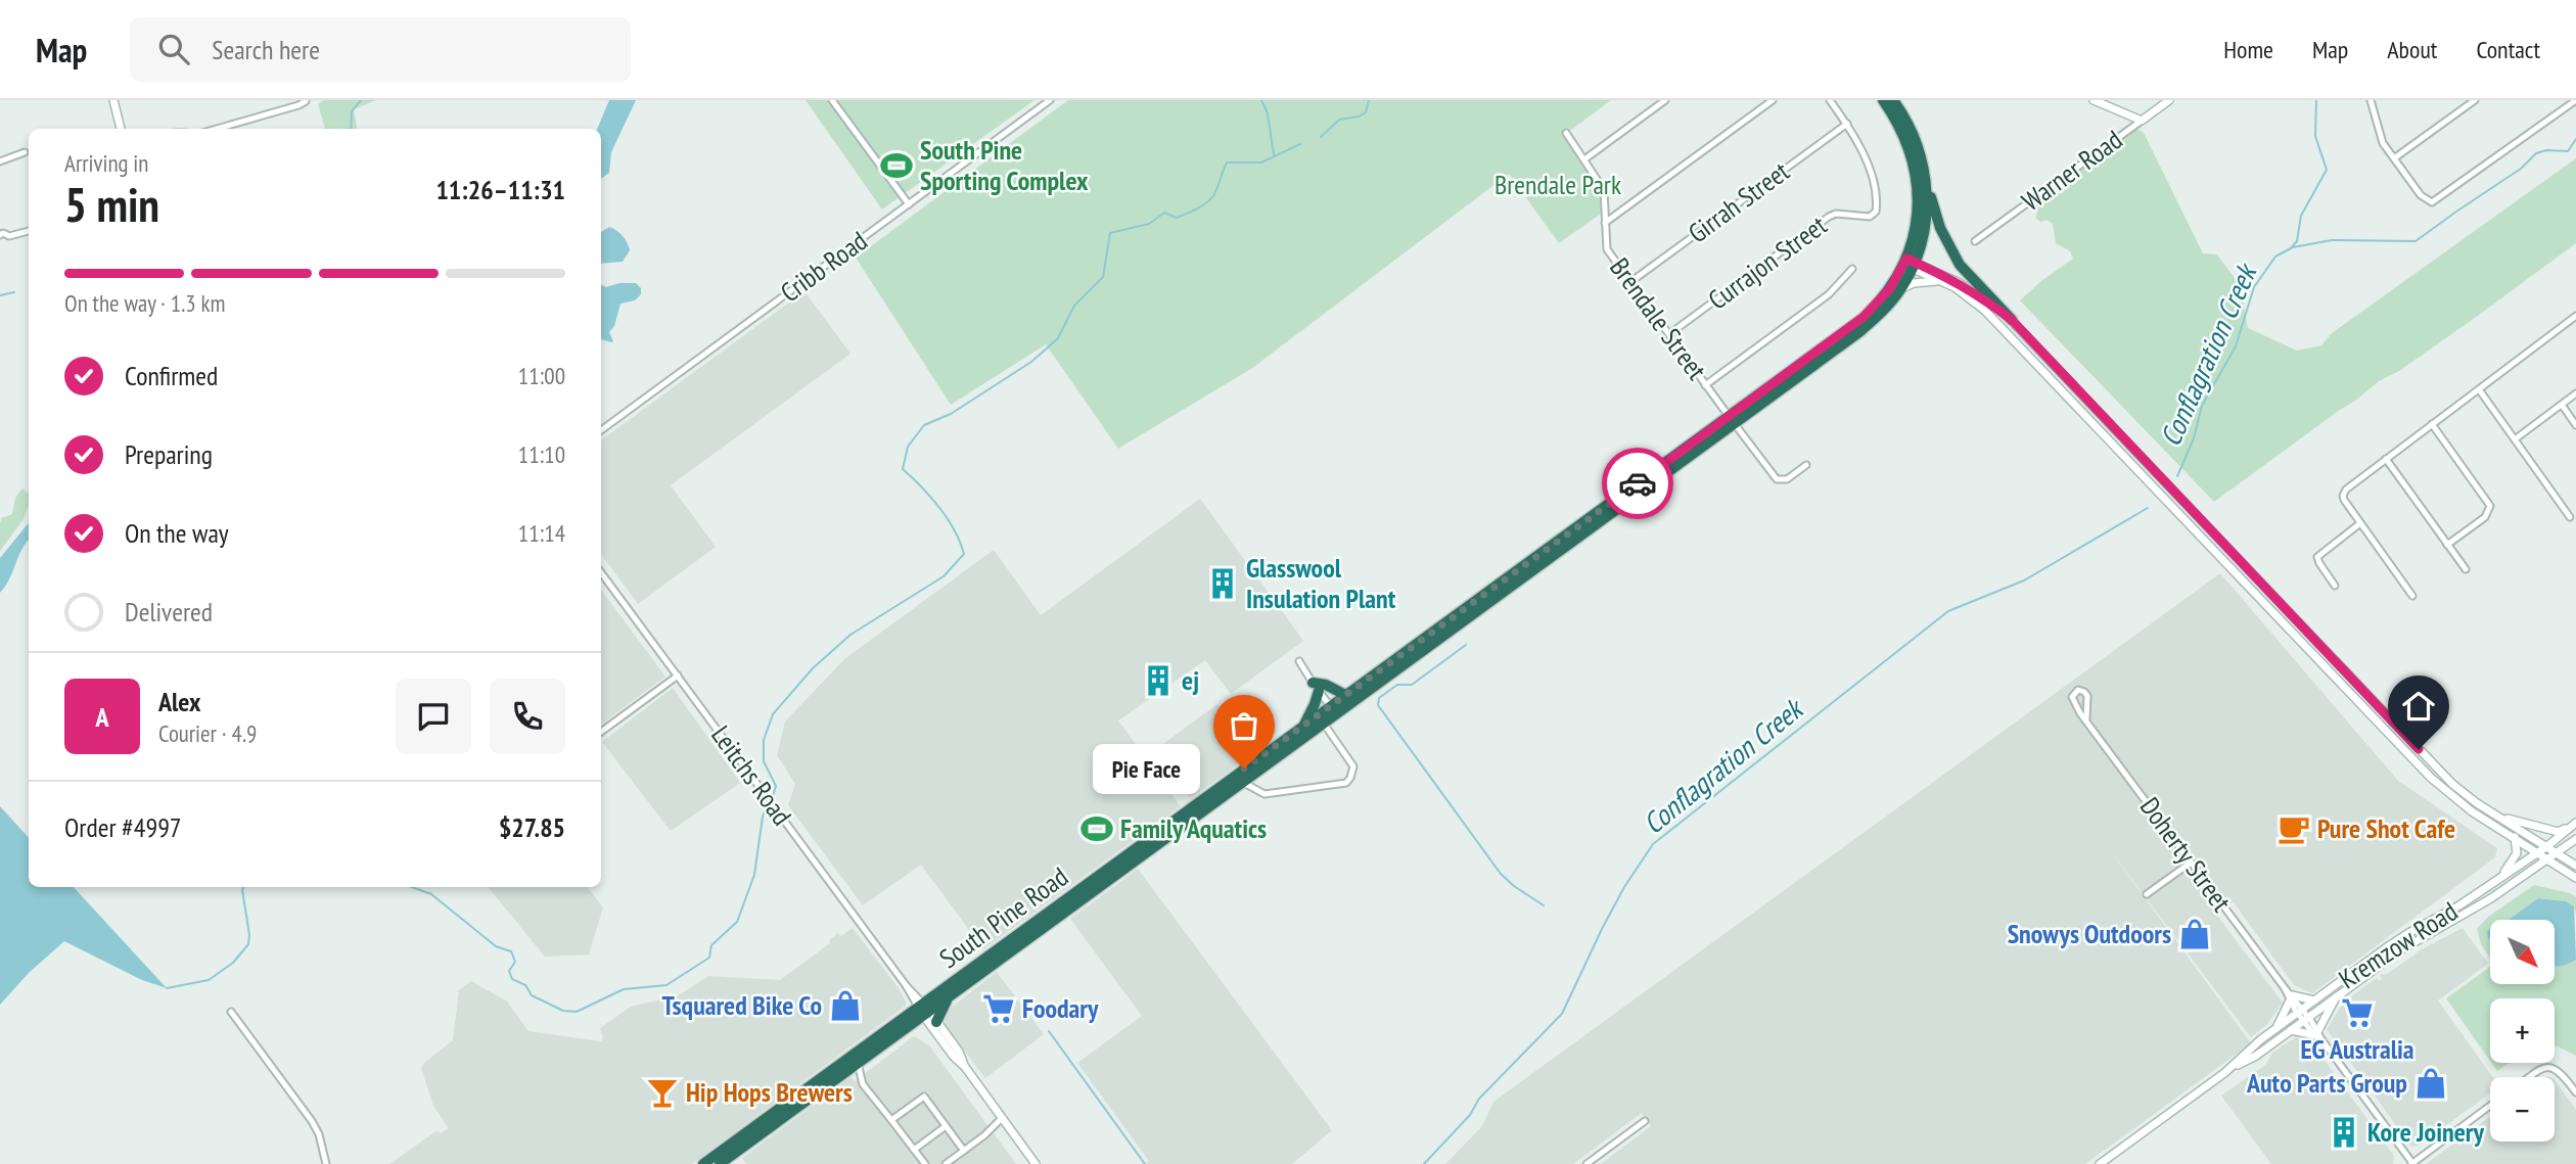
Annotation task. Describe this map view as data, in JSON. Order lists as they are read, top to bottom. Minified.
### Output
{"streets":{"highway":["South Pine Road"],"main road":["Warner Road","Leitchs Road","Kremzow Road"],"street":["Girrah Street","Currajon Street","Cribb Road","Brendale Street","Doherty Street"]},"crossings":[["Girrah Street","Currajon Street"],["Girrah Street","Brendale Street"],["Currajon Street","Brendale Street"],["Brendale Street","South Pine Road"],["Leitchs Road","South Pine Road"],["Doherty Street","Kremzow Road"]],"water":["Conflagration Creek"],"parks":["Brendale Park"],"places":{"sports":["South Pine Sporting Complex","Family Aquatics"],"building":["Glasswool Insulation Plant","ej","Kore Joinery"],"other":["Pie Face"],"cafe":["Pure Shot Cafe"],"shop":["Snowys Outdoors","Tsquared Bike Co","Auto Parts Group"],"supermarket":["Foodary","EG Australia"],"bar":["Hip Hops Brewers"]},"north":"bottom right","page":{"header":"Map","search":"Search here","nav":["Home","Map","About","Contact"],"heading":["5 min","Arriving in","11:26–11:31"],"panel":["Alex","Courier · 4.9","Order #4997","$27.85"],"bar":"On the way · 1.3 km","list":[["Confirmed","11:00"],["Preparing","11:10"],["On the way","11:14"],"Delivered"],"round":"A","bubble":"Pie Face","map_buttons":["+","−"]}}
